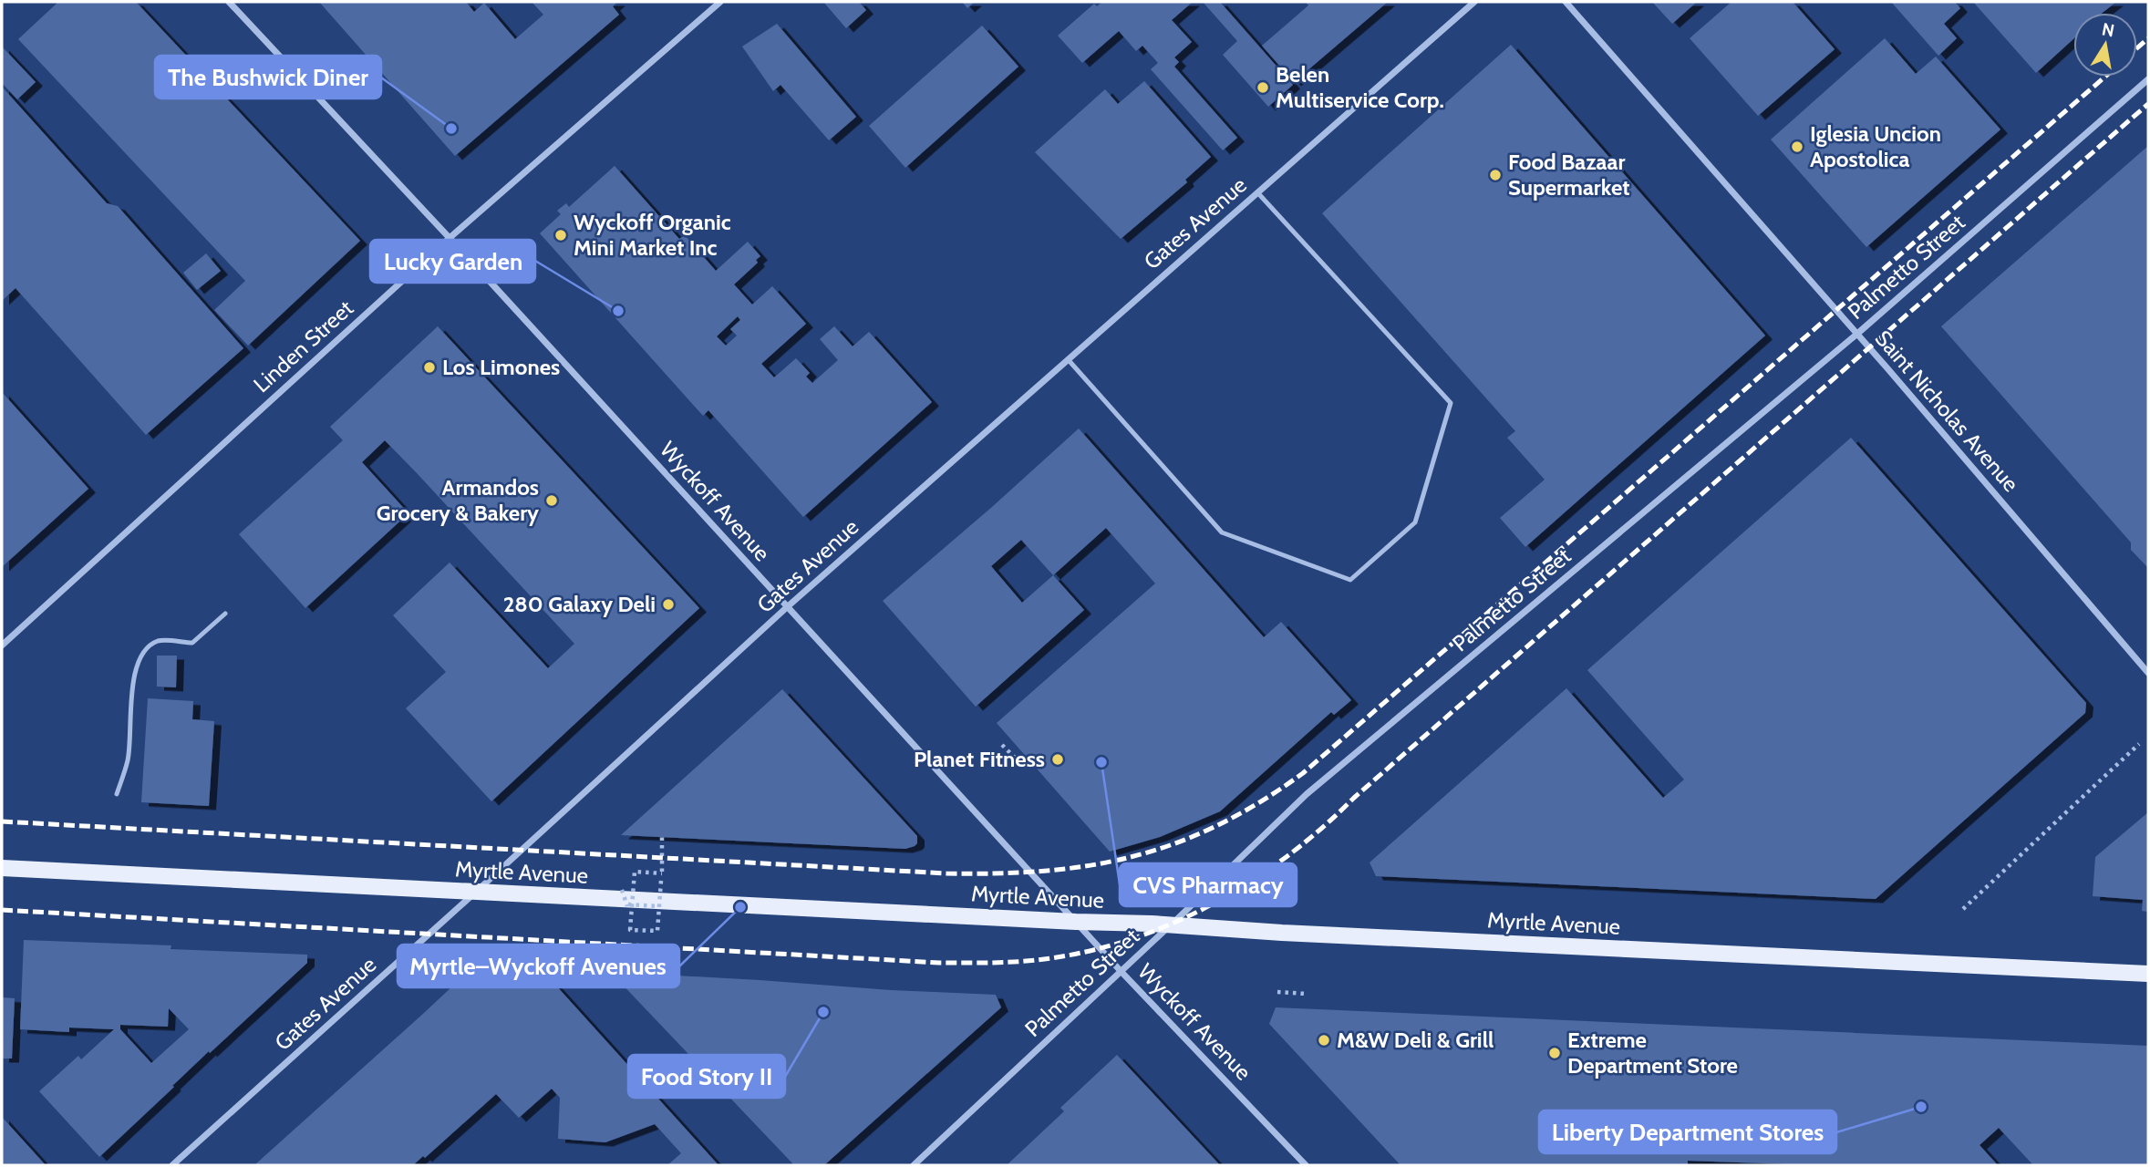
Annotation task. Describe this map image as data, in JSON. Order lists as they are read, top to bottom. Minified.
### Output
{"streets":{"main road":["Myrtle Avenue"],"street":["Gates Avenue","Palmetto Street","Linden Street","Saint Nicholas Avenue","Wyckoff Avenue"]},"crossings":[["Gates Avenue","Wyckoff Avenue"],["Gates Avenue","Myrtle Avenue"],["Palmetto Street","Saint Nicholas Avenue"],["Palmetto Street","Wyckoff Avenue"],["Palmetto Street","Myrtle Avenue"],["Linden Street","Wyckoff Avenue"],["Wyckoff Avenue","Myrtle Avenue"]],"places":["Belen Multiservice Corp.","The Bushwick Diner","Iglesia Uncion Apostolica","Food Bazaar Supermarket","Wyckoff Organic Mini Market Inc","Lucky Garden","Los Limones","Armandos Grocery & Bakery","280 Galaxy Deli","Planet Fitness","CVS Pharmacy","Myrtle–Wyckoff Avenues","Food Story II","M&W Deli & Grill","Extreme Department Store","Liberty Department Stores"],"north":"top"}
